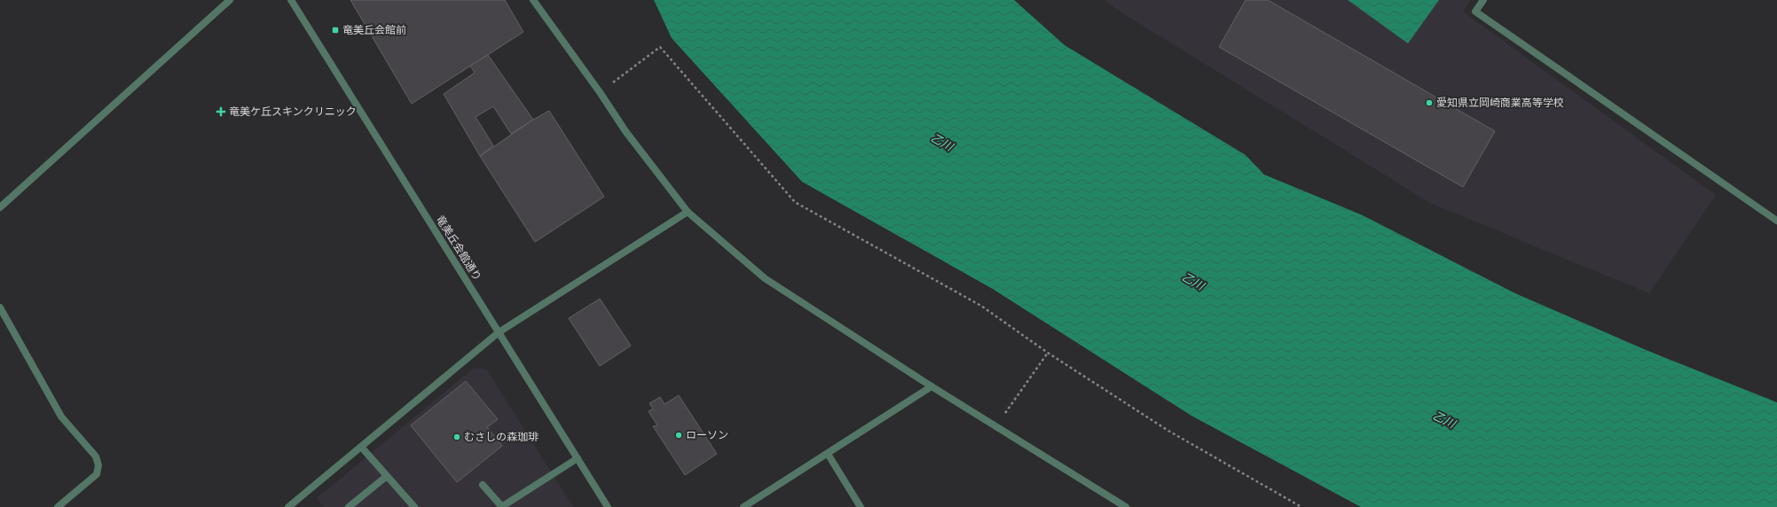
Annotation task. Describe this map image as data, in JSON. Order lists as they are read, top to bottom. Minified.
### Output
{"streets":{"street":["竜美丘会館通り"]},"water":["乙川"],"places":{"transit":["竜美丘会館前"],"other":["愛知県立岡崎商業高等学校","ローソン","むさしの森珈琲"],"health":["竜美ケ丘スキンクリニック"]}}
